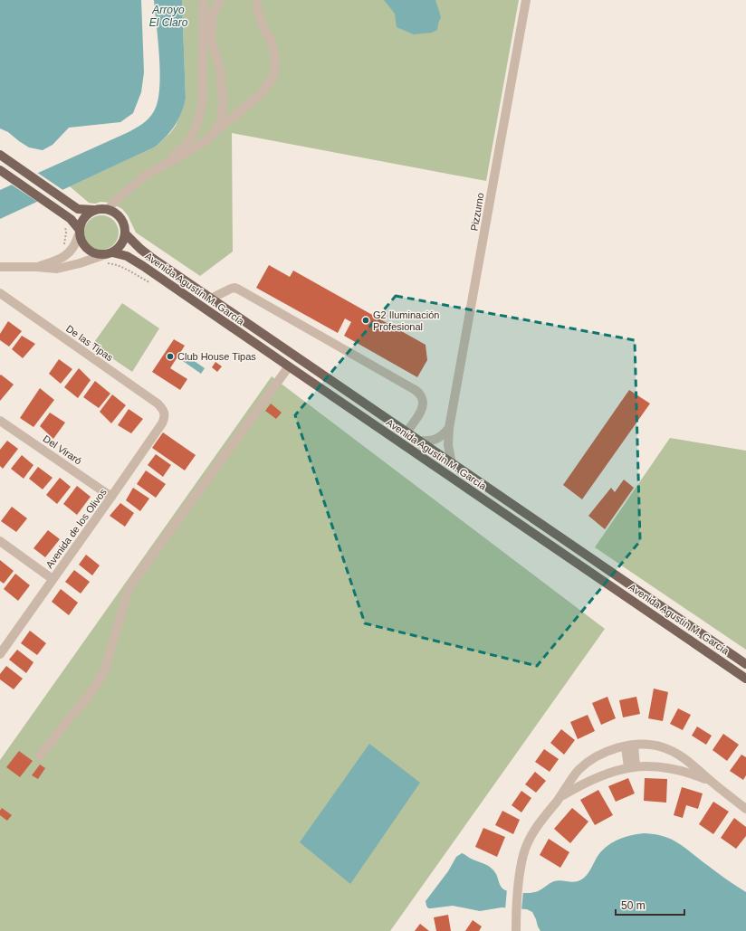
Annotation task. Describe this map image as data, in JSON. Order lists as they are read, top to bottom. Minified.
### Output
{"streets":{"main road":["Avenida Agustín M. García"],"street":["Pizzurno","De las Tipas","Del Viraró","Avenida de los Olivos"]},"crossings":[["Pizzurno","Avenida Agustín M. García"],["De las Tipas","Avenida de los Olivos"],["Del Viraró","Avenida de los Olivos"]],"water":["Arroyo El Claro"],"places":["G2 Iluminación Profesional","Club House Tipas"],"scale_bar":"50 m"}
